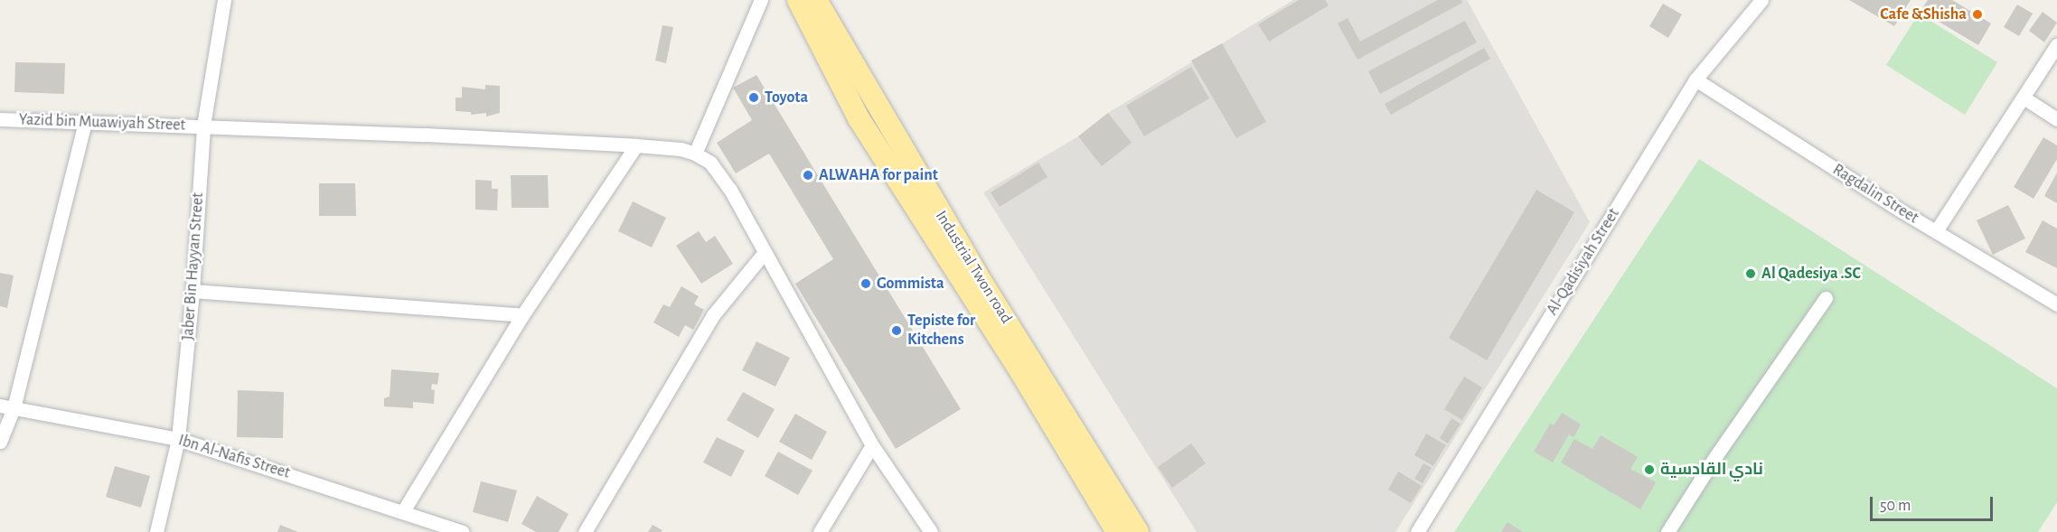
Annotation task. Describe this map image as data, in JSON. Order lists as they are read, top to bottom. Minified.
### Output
{"streets":{"highway":["Industrial Twon road"],"street":["Yazid bin Muawiyah Street","Ragdalin Street","Al-Qadisiyah Street","Jaber Bin Hayyan Street","Ibn Al-Nafis Street"]},"crossings":[["Yazid bin Muawiyah Street","Jaber Bin Hayyan Street"],["Ragdalin Street","Al-Qadisiyah Street"],["Jaber Bin Hayyan Street","Ibn Al-Nafis Street"]],"places":["Cafe &Shisha","Toyota","ALWAHA for paint","Al Qadesiya .SC","Gommista","Tepiste for Kitchens","نادي القادسية"],"scale_bar":"50 m"}
